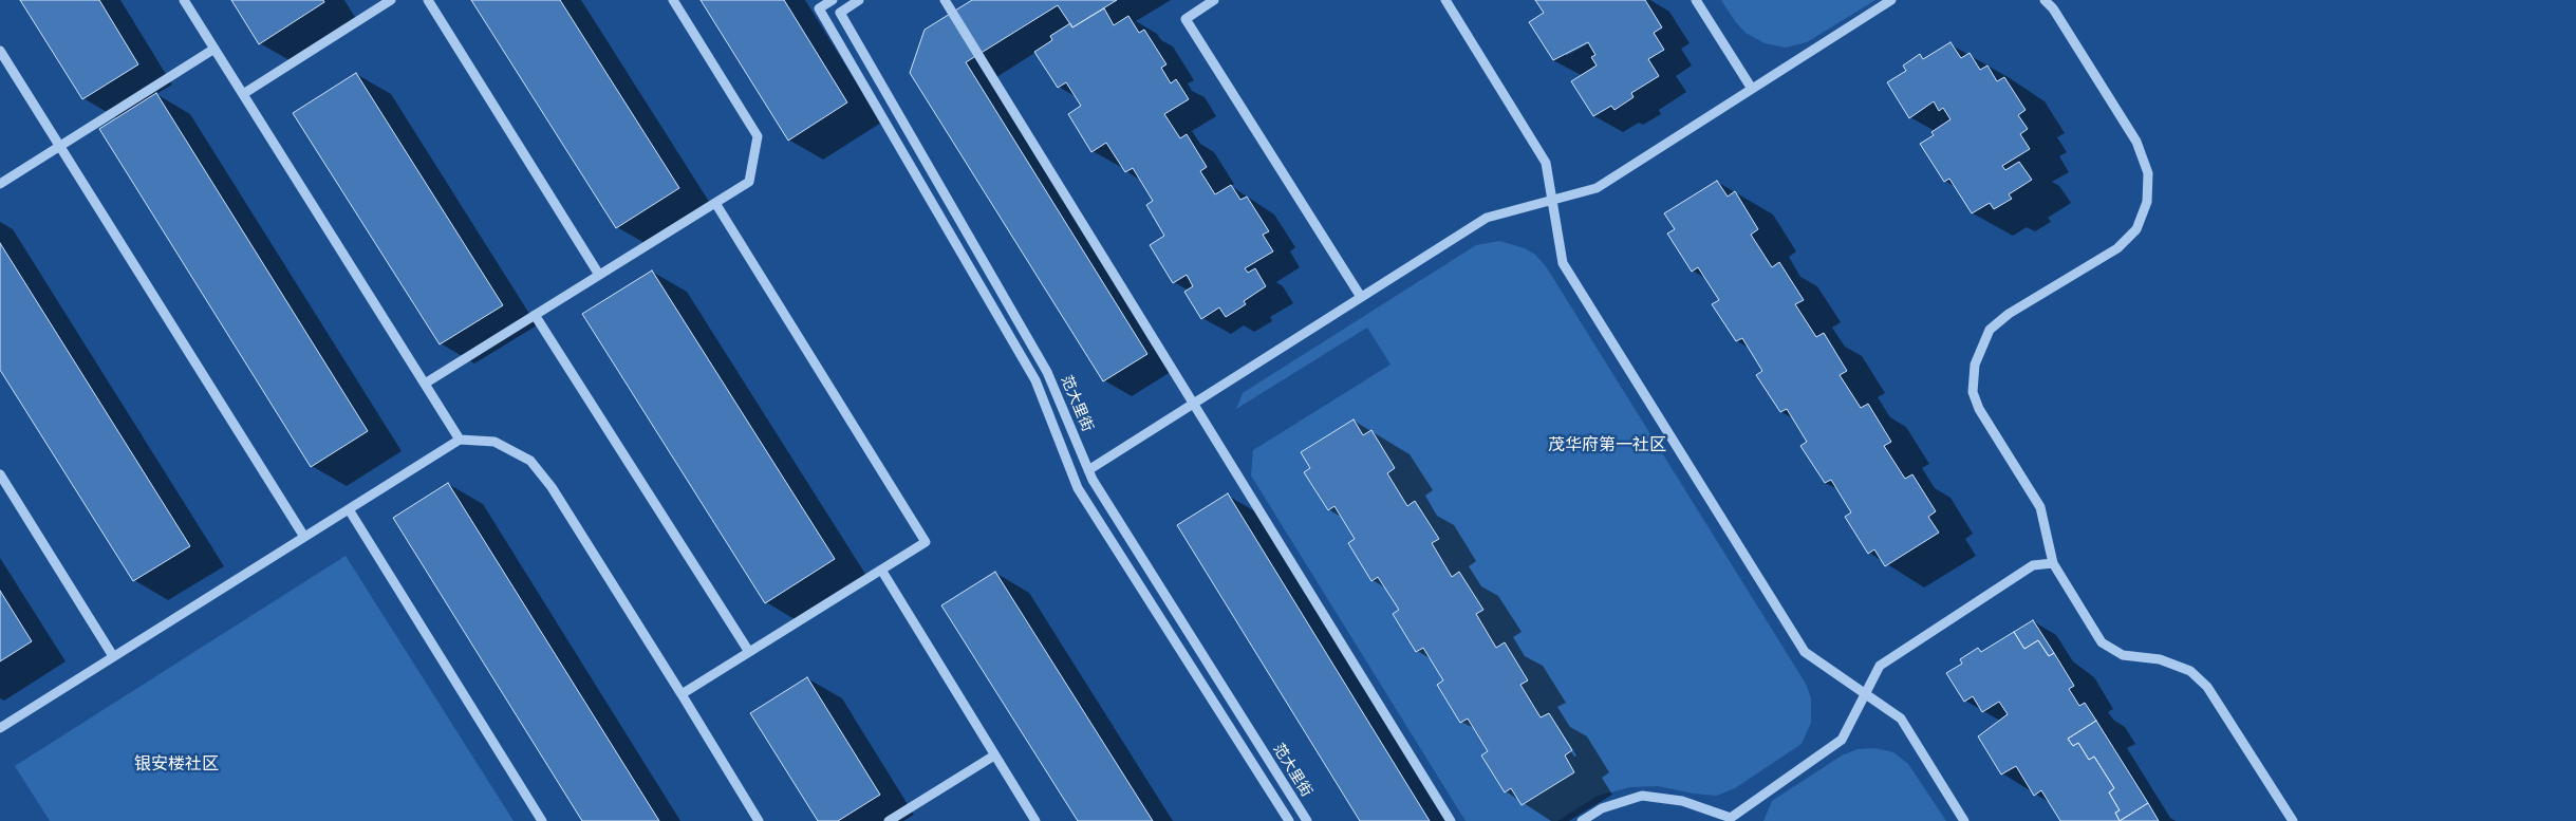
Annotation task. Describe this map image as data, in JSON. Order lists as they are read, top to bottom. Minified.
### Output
{"streets":{"street":["范大里街"]},"districts":["茂华府第一社区","银安楼社区"]}
